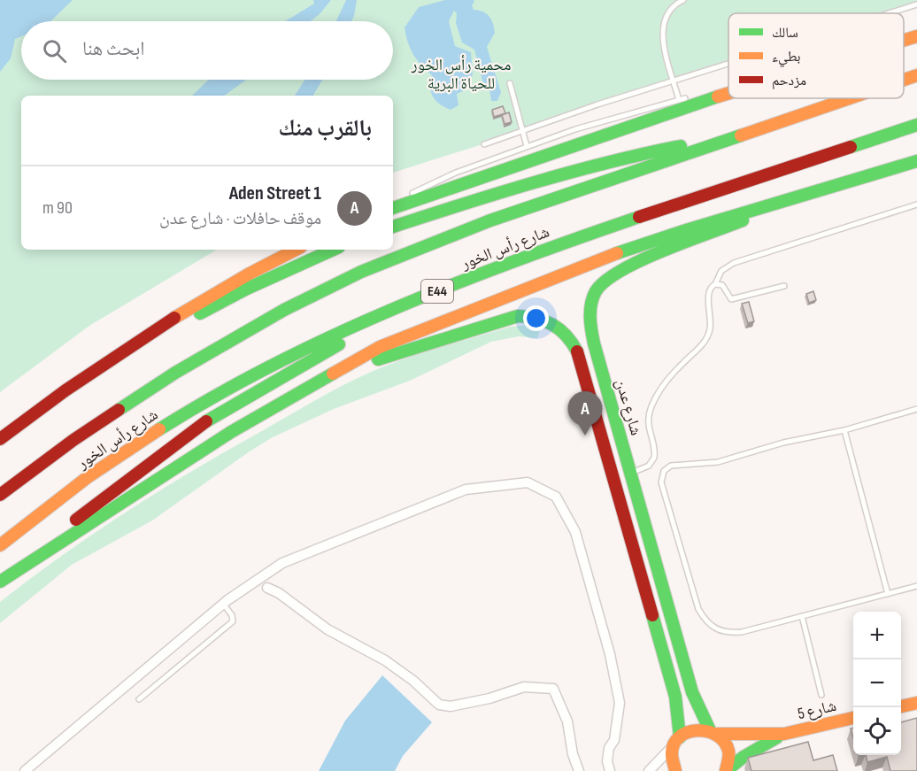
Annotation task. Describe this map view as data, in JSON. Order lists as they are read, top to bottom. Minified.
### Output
{"streets":{"main road":["شارع رأس الخور","E44","شارع عدن","شارع 5"]},"crossings":[["شارع عدن","شارع 5"]],"parks":["محمية رأس الخور للحياة البرية"],"legend":["سالك","بطيء","مزدحم"],"page":{"search":"ابحث هنا","heading":"بالقرب منك","list":[{"mark":"A","name":"Aden Street 1","note":"موقف حافلات · شارع عدن","value":"90 m"}],"pins":"A","map_buttons":["+","−"]}}
